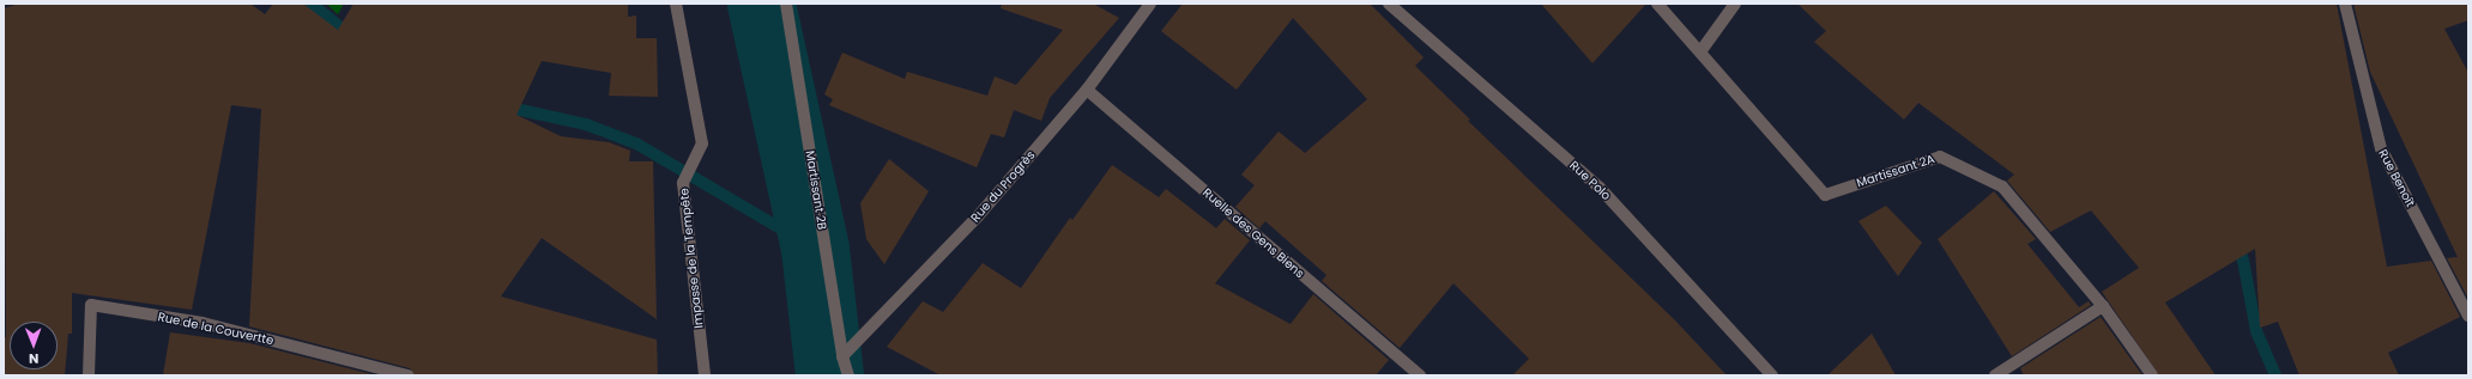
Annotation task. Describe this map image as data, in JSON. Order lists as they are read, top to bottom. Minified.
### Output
{"streets":{"street":["Martissant 2A","Rue Benoît","Rue Polo","Rue du Progrès","Martissant 2B","Ruelle des Gens Biens","Impasse de la Tempête","Rue de la Couvertte"]},"crossings":[["Rue du Progrès","Martissant 2B"],["Rue du Progrès","Ruelle des Gens Biens"]],"north":"bottom"}
